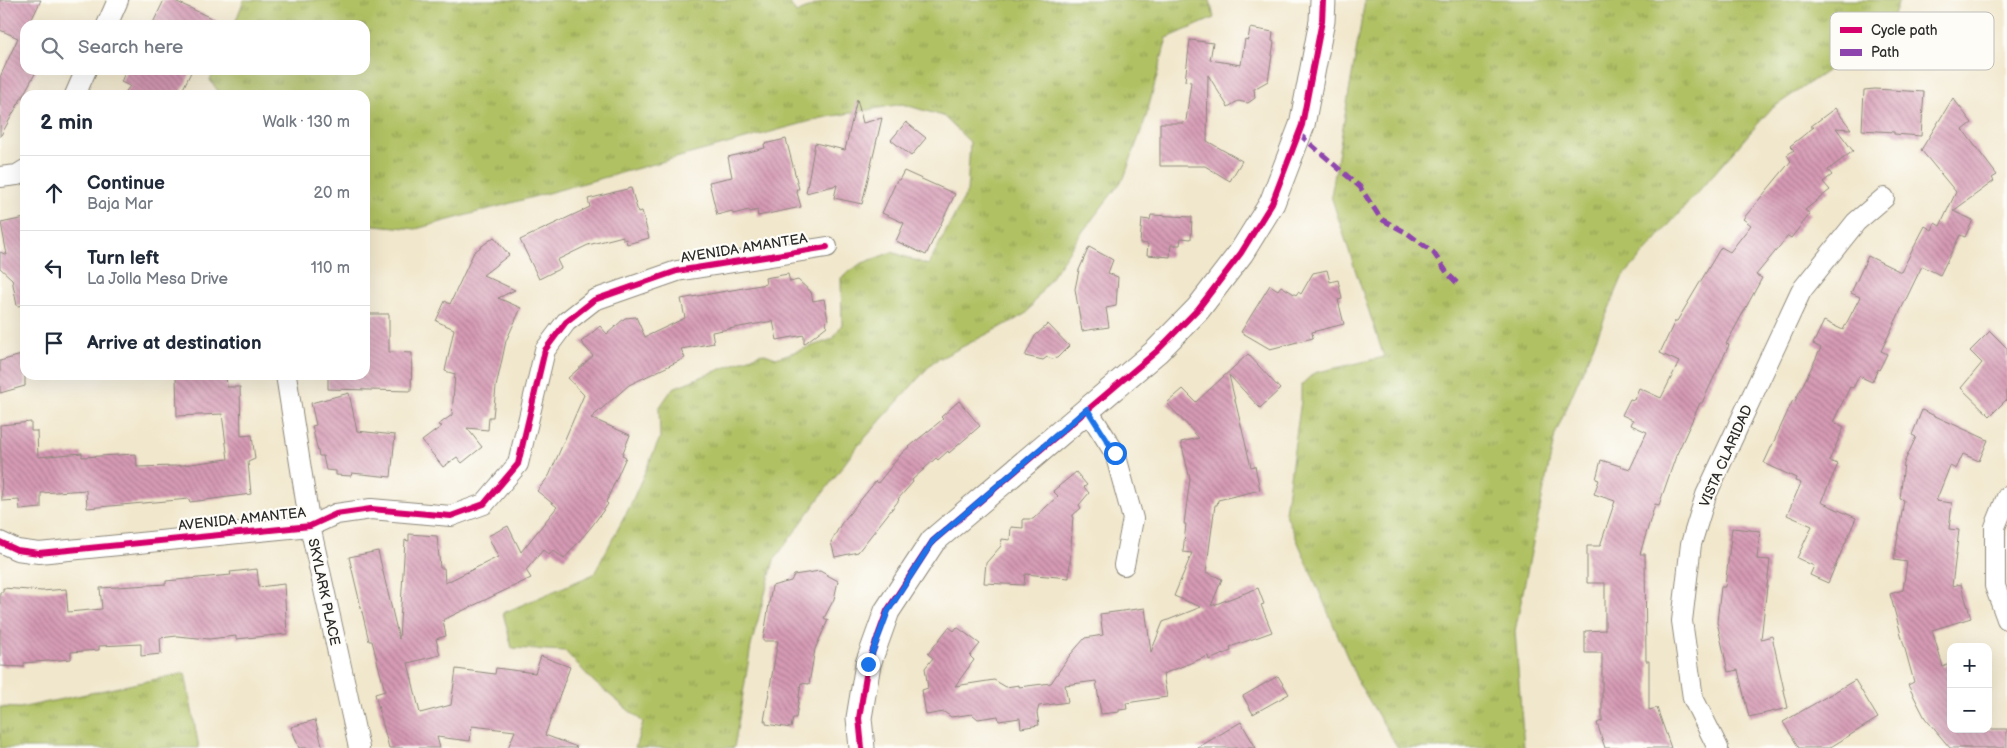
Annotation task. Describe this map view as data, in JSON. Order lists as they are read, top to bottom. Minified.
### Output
{"streets":{"street":["AVENIDA AMANTEA","VISTA CLARIDAD","SKYLARK PLACE"]},"crossings":[["AVENIDA AMANTEA","SKYLARK PLACE"]],"legend":["Cycle path","Path"],"page":{"search":"Search here","heading":["2 min","Walk · 130 m"],"list":[["Continue","Baja Mar","20 m"],["Turn left","La Jolla Mesa Drive","110 m"],"Arrive at destination"],"map_buttons":["+","−"]}}
